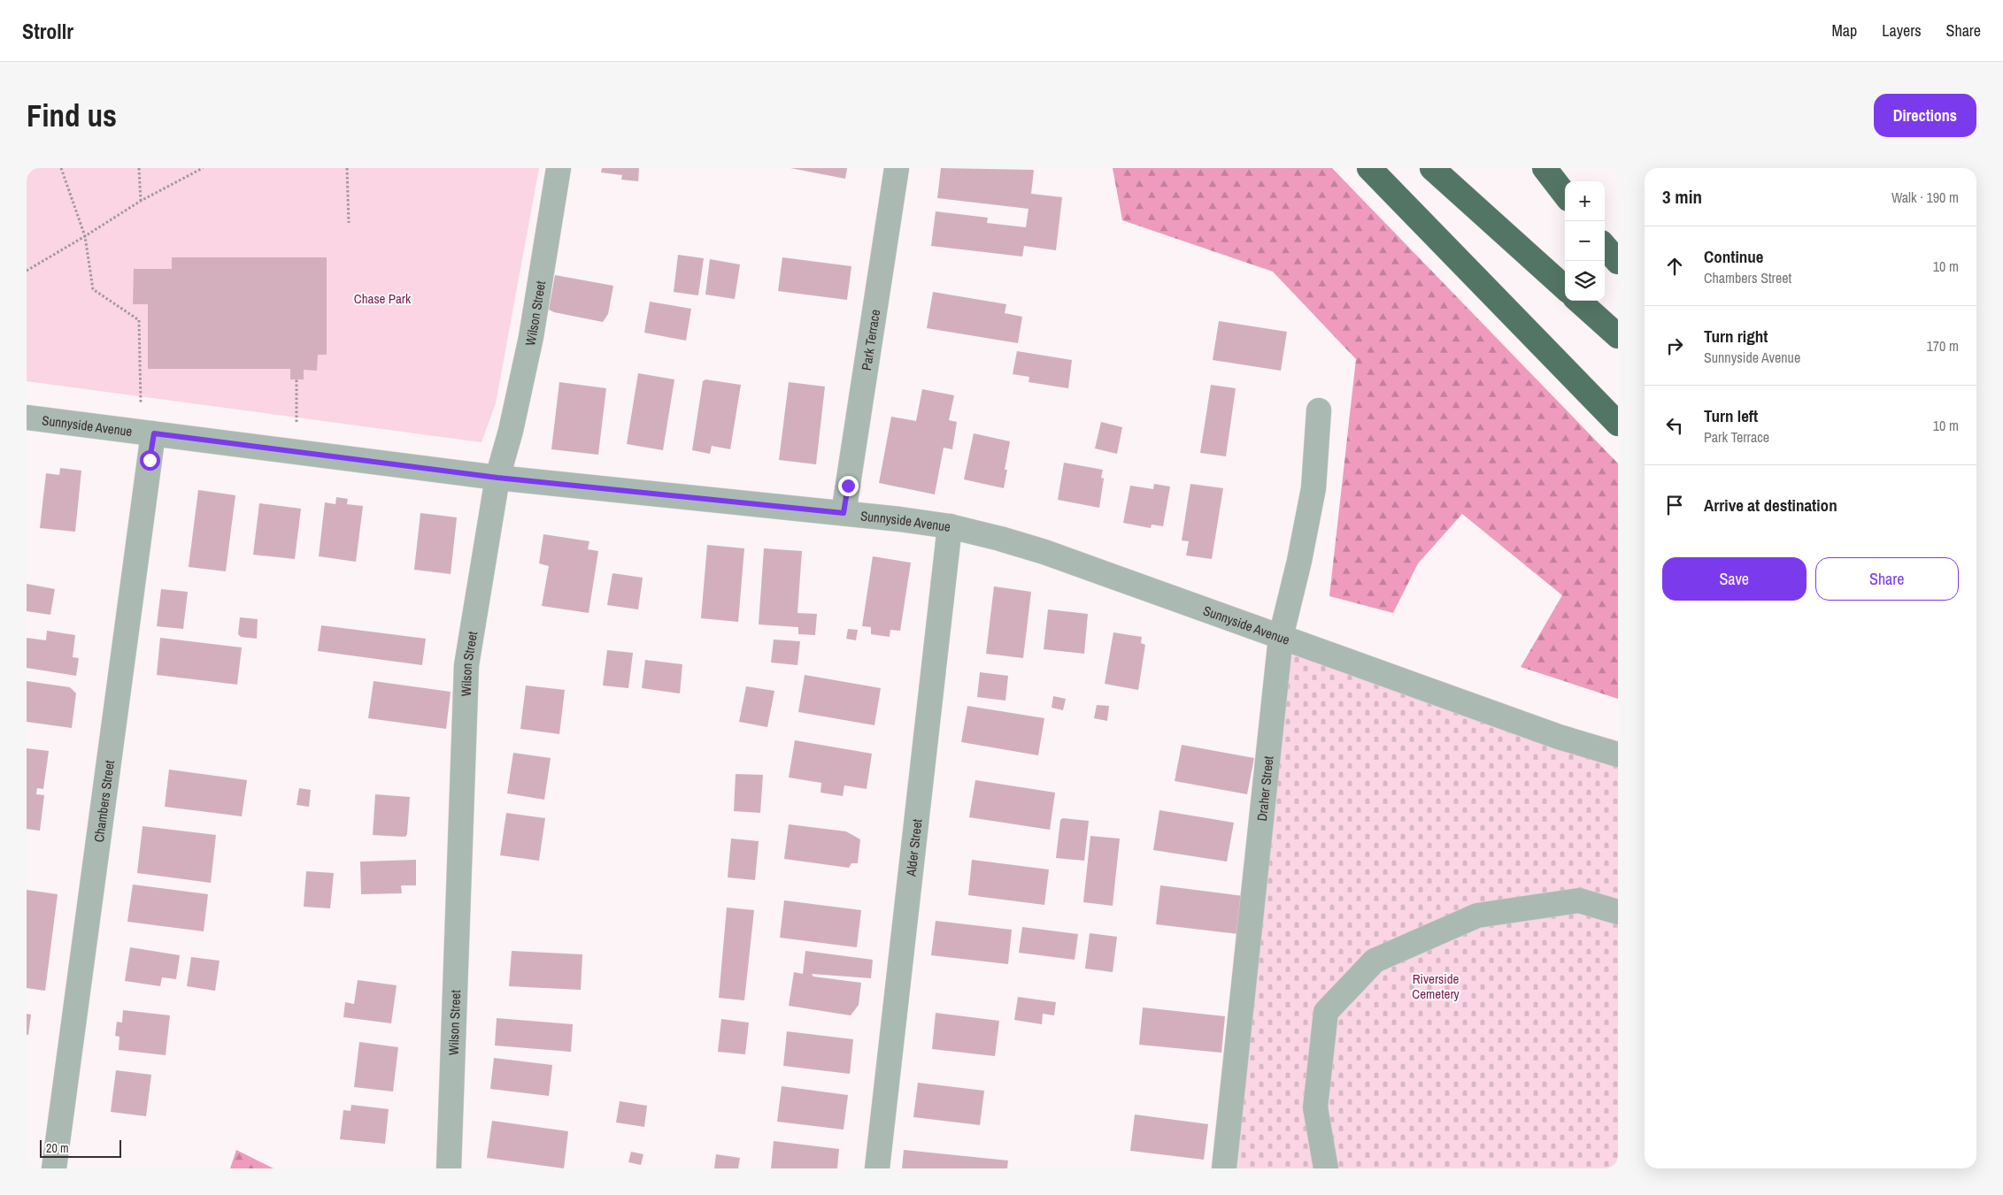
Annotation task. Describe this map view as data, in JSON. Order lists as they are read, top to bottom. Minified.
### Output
{"streets":{"street":["Wilson Street","Park Terrace","Sunnyside Avenue","Draher Street","Chambers Street","Alder Street"]},"crossings":[["Wilson Street","Sunnyside Avenue"],["Park Terrace","Sunnyside Avenue"],["Sunnyside Avenue","Draher Street"],["Sunnyside Avenue","Chambers Street"],["Sunnyside Avenue","Alder Street"]],"parks":["Chase Park","Riverside Cemetery"],"scale_bar":"20 m","page":{"header":"Strollr","nav":["Map","Layers","Share"],"buttons":["Directions",["Save","Share"]],"title":"Find us","heading":["3 min","Walk · 190 m"],"map_buttons":["+","−"],"list":[["Continue","Chambers Street","10 m"],["Turn right","Sunnyside Avenue","170 m"],["Turn left","Park Terrace","10 m"],"Arrive at destination"],"scale":"20 m"}}
